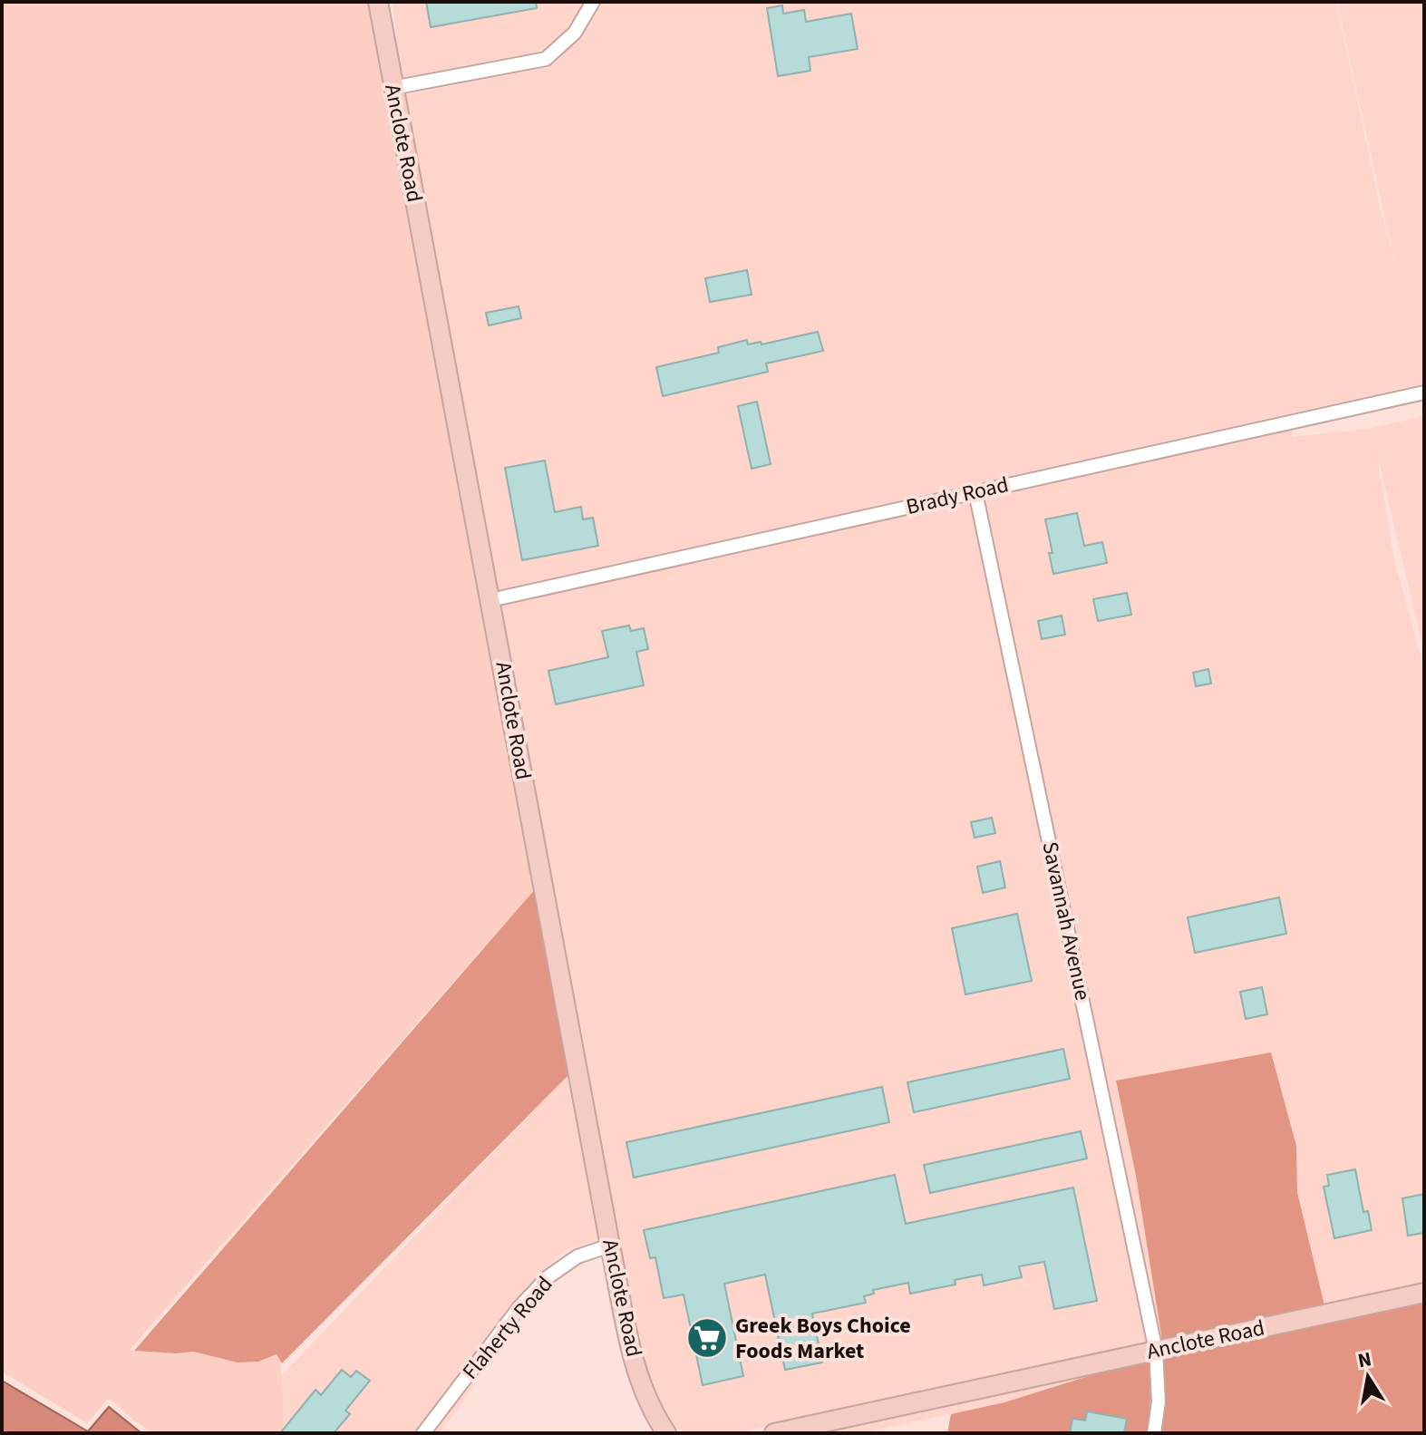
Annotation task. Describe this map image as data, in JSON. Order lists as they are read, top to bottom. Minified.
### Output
{"streets":{"street":["Anclote Road","Brady Road","Savannah Avenue","Flaherty Road"]},"crossings":[["Anclote Road","Brady Road"],["Anclote Road","Savannah Avenue"],["Anclote Road","Flaherty Road"],["Brady Road","Savannah Avenue"]],"places":{"supermarket":["Greek Boys Choice Foods Market"]},"north":"top"}
